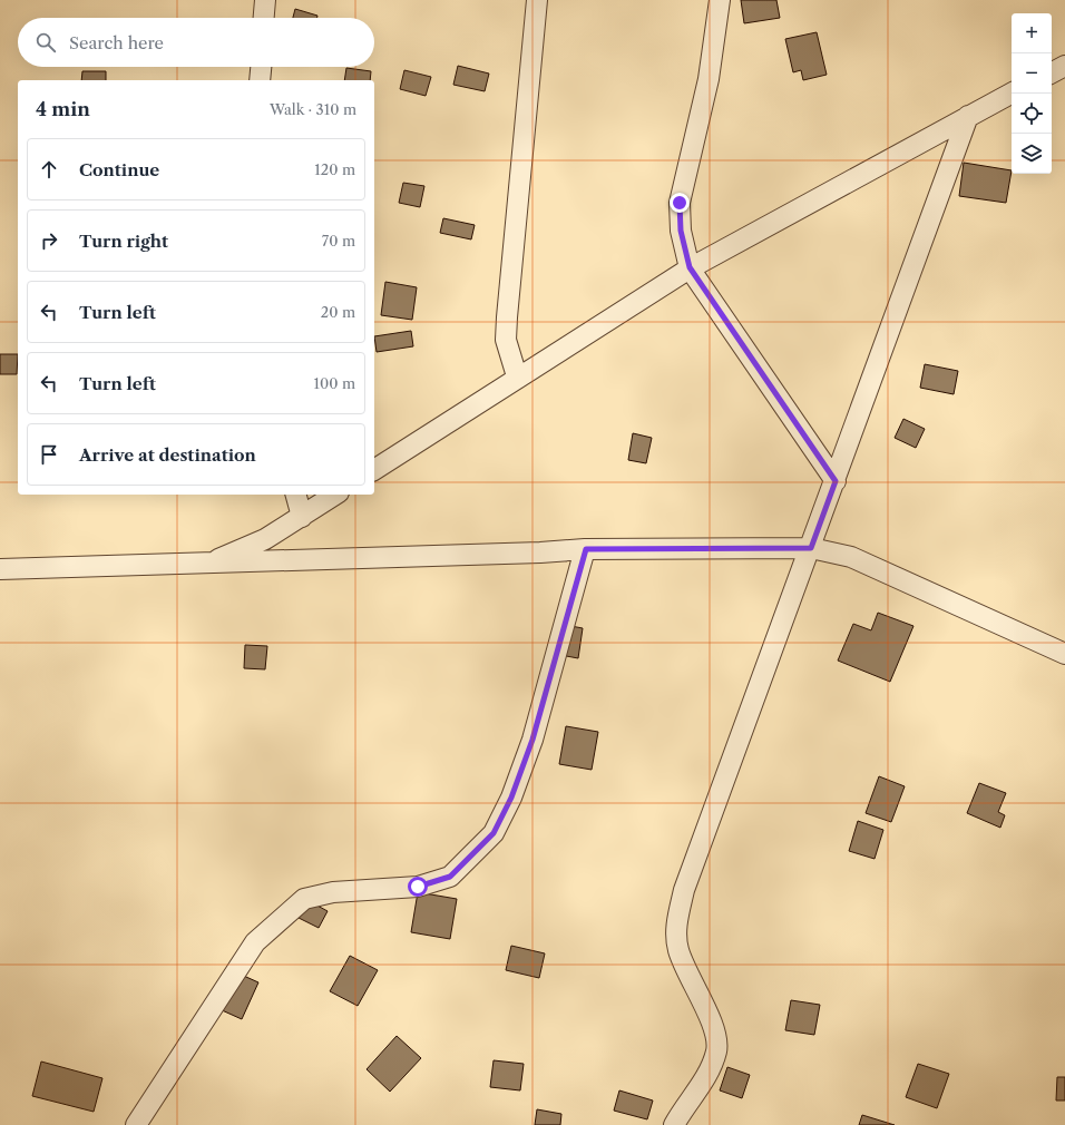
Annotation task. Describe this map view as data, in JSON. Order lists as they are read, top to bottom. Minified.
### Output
{"page":{"map_buttons":["+","−"],"search":"Search here","heading":["4 min","Walk · 310 m"],"list":[["Continue","120 m"],["Turn right","70 m"],["Turn left","20 m"],["Turn left","100 m"],"Arrive at destination"]}}
